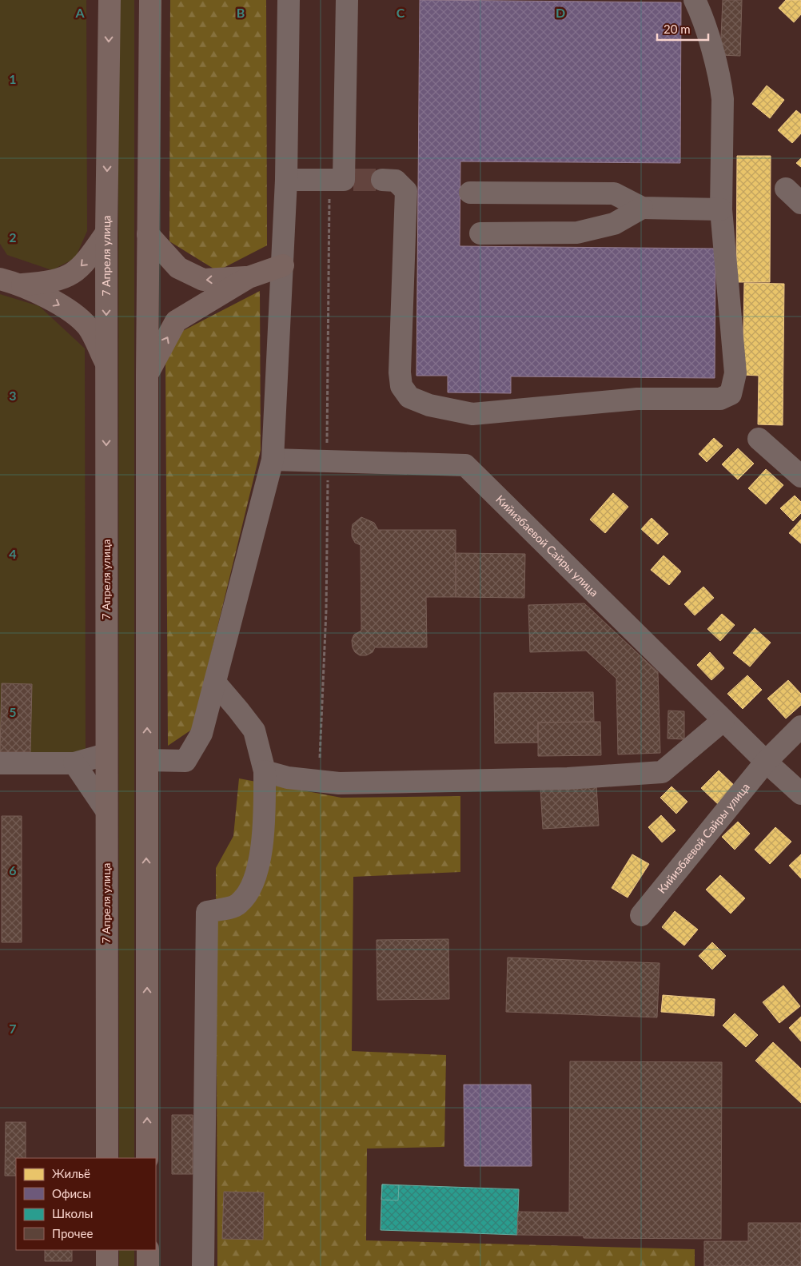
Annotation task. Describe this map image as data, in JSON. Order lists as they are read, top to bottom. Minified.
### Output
{"streets":{"main road":["7 Апреля улица"],"street":["Кийизбаевой Сайры улица"]},"legend":["Жильё","Офисы","Школы","Прочее"],"scale_bar":"20 m","grid":{"columns":["A","B","C","D"],"rows":["1","2","3","4","5","6","7"]}}
